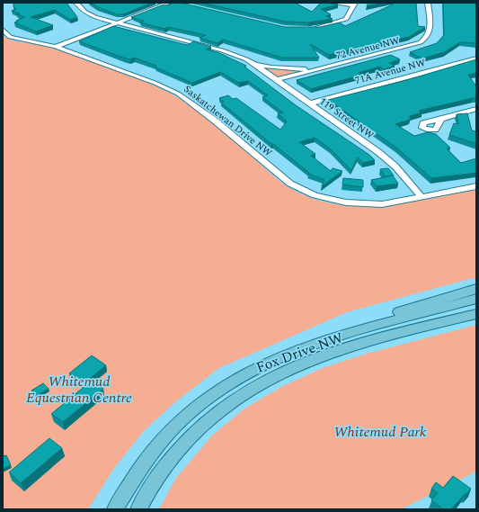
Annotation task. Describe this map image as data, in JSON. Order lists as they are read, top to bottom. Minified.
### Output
{"streets":{"main road":["Fox Drive NW"],"street":["72 Avenue NW","71A Avenue NW","119 Street NW","Saskatchewan Drive NW"]},"crossings":[["72 Avenue NW","119 Street NW"],["71A Avenue NW","119 Street NW"],["119 Street NW","Saskatchewan Drive NW"]],"parks":["Whitemud Equestrian Centre","Whitemud Park"]}
